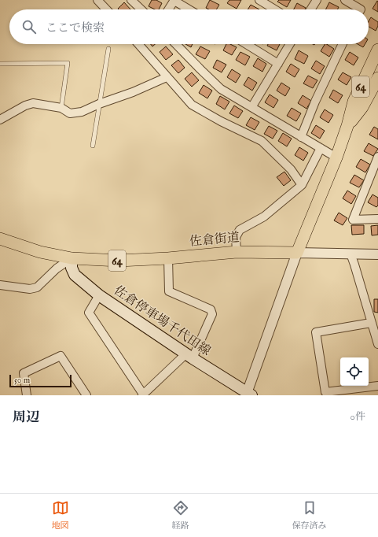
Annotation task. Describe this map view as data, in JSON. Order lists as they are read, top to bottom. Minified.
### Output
{"streets":{"main road":["64","佐倉街道","佐倉停車場千代田線"]},"crossings":[["64","佐倉街道"],["佐倉街道","佐倉停車場千代田線"]],"scale_bar":"50 m","page":{"search":"ここで検索","scale":"50 m","heading":["周辺","0件"],"nav":["地図","経路","保存済み"]}}
